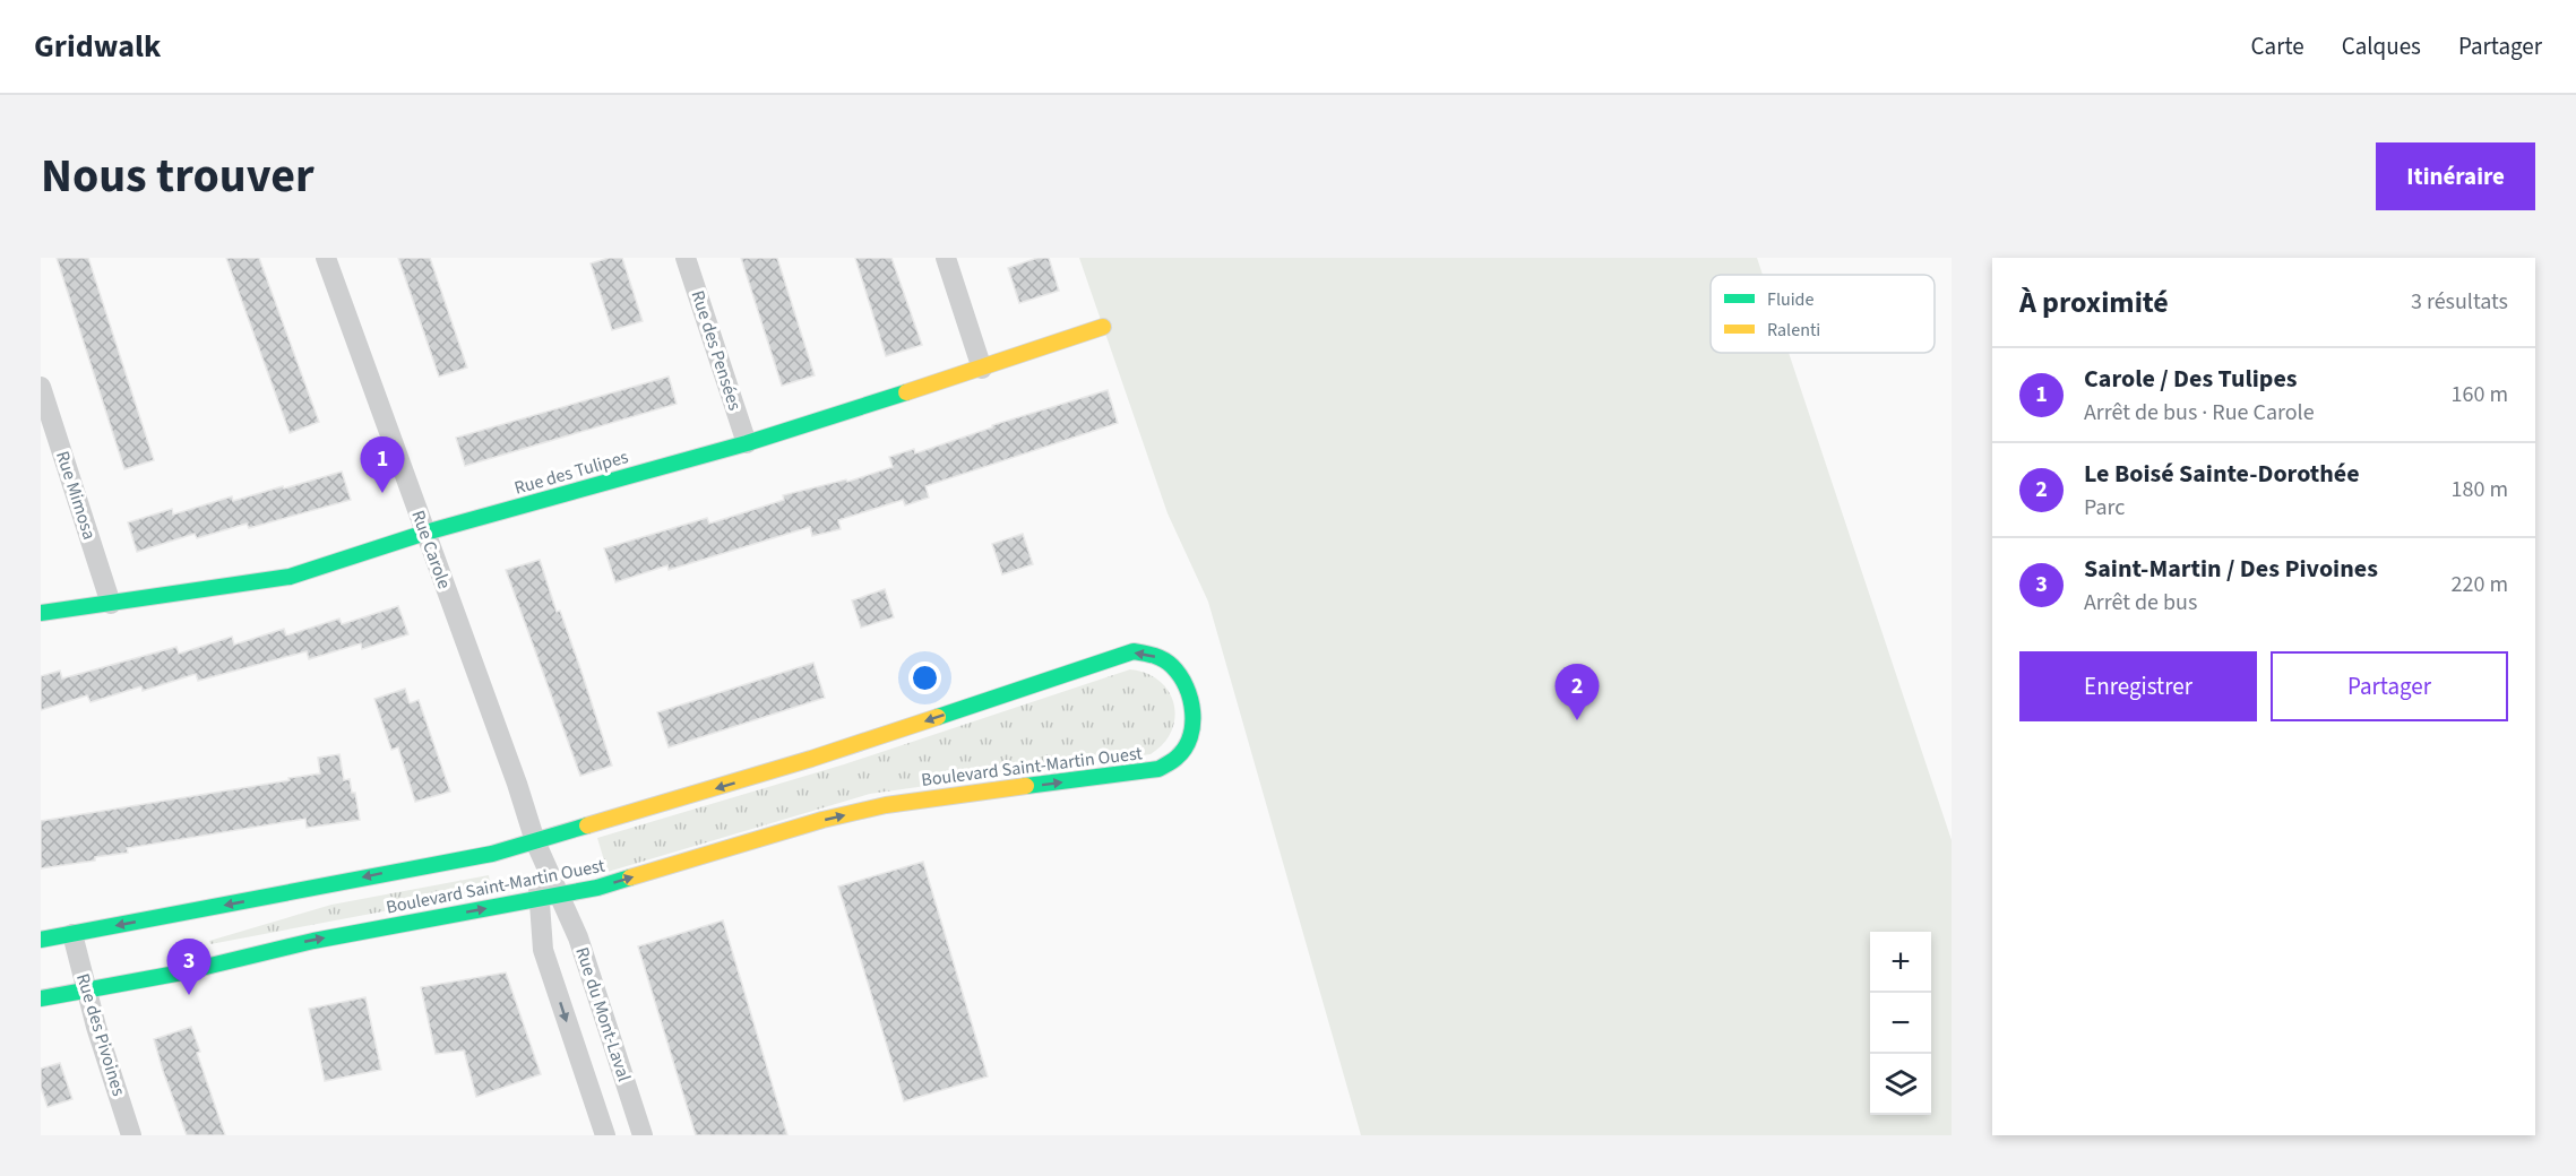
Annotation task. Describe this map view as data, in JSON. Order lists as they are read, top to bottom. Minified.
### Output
{"streets":{"street":["Rue des Pensées","Rue des Tulipes","Rue Mimosa","Rue Carole","Boulevard Saint-Martin Ouest","Rue du Mont-Laval","Rue des Pivoines"]},"crossings":[["Rue des Pensées","Rue des Tulipes"],["Rue des Tulipes","Rue Mimosa"],["Rue des Tulipes","Rue Carole"],["Rue Carole","Boulevard Saint-Martin Ouest"],["Rue Carole","Rue du Mont-Laval"],["Boulevard Saint-Martin Ouest","Rue du Mont-Laval"],["Boulevard Saint-Martin Ouest","Rue des Pivoines"]],"legend":["Fluide","Ralenti"],"page":{"header":"Gridwalk","nav":["Carte","Calques","Partager"],"title":"Nous trouver","buttons":["Itinéraire",["Enregistrer","Partager"]],"heading":["À proximité","3 résultats"],"list":[{"mark":"1","name":"Carole / Des Tulipes","note":"Arrêt de bus · Rue Carole","value":"160 m"},{"mark":"2","name":"Le Boisé Sainte-Dorothée","note":"Parc","value":"180 m"},{"mark":"3","name":"Saint-Martin / Des Pivoines","note":"Arrêt de bus","value":"220 m"}],"pins":["1","2","3"],"map_buttons":["+","−"]}}
